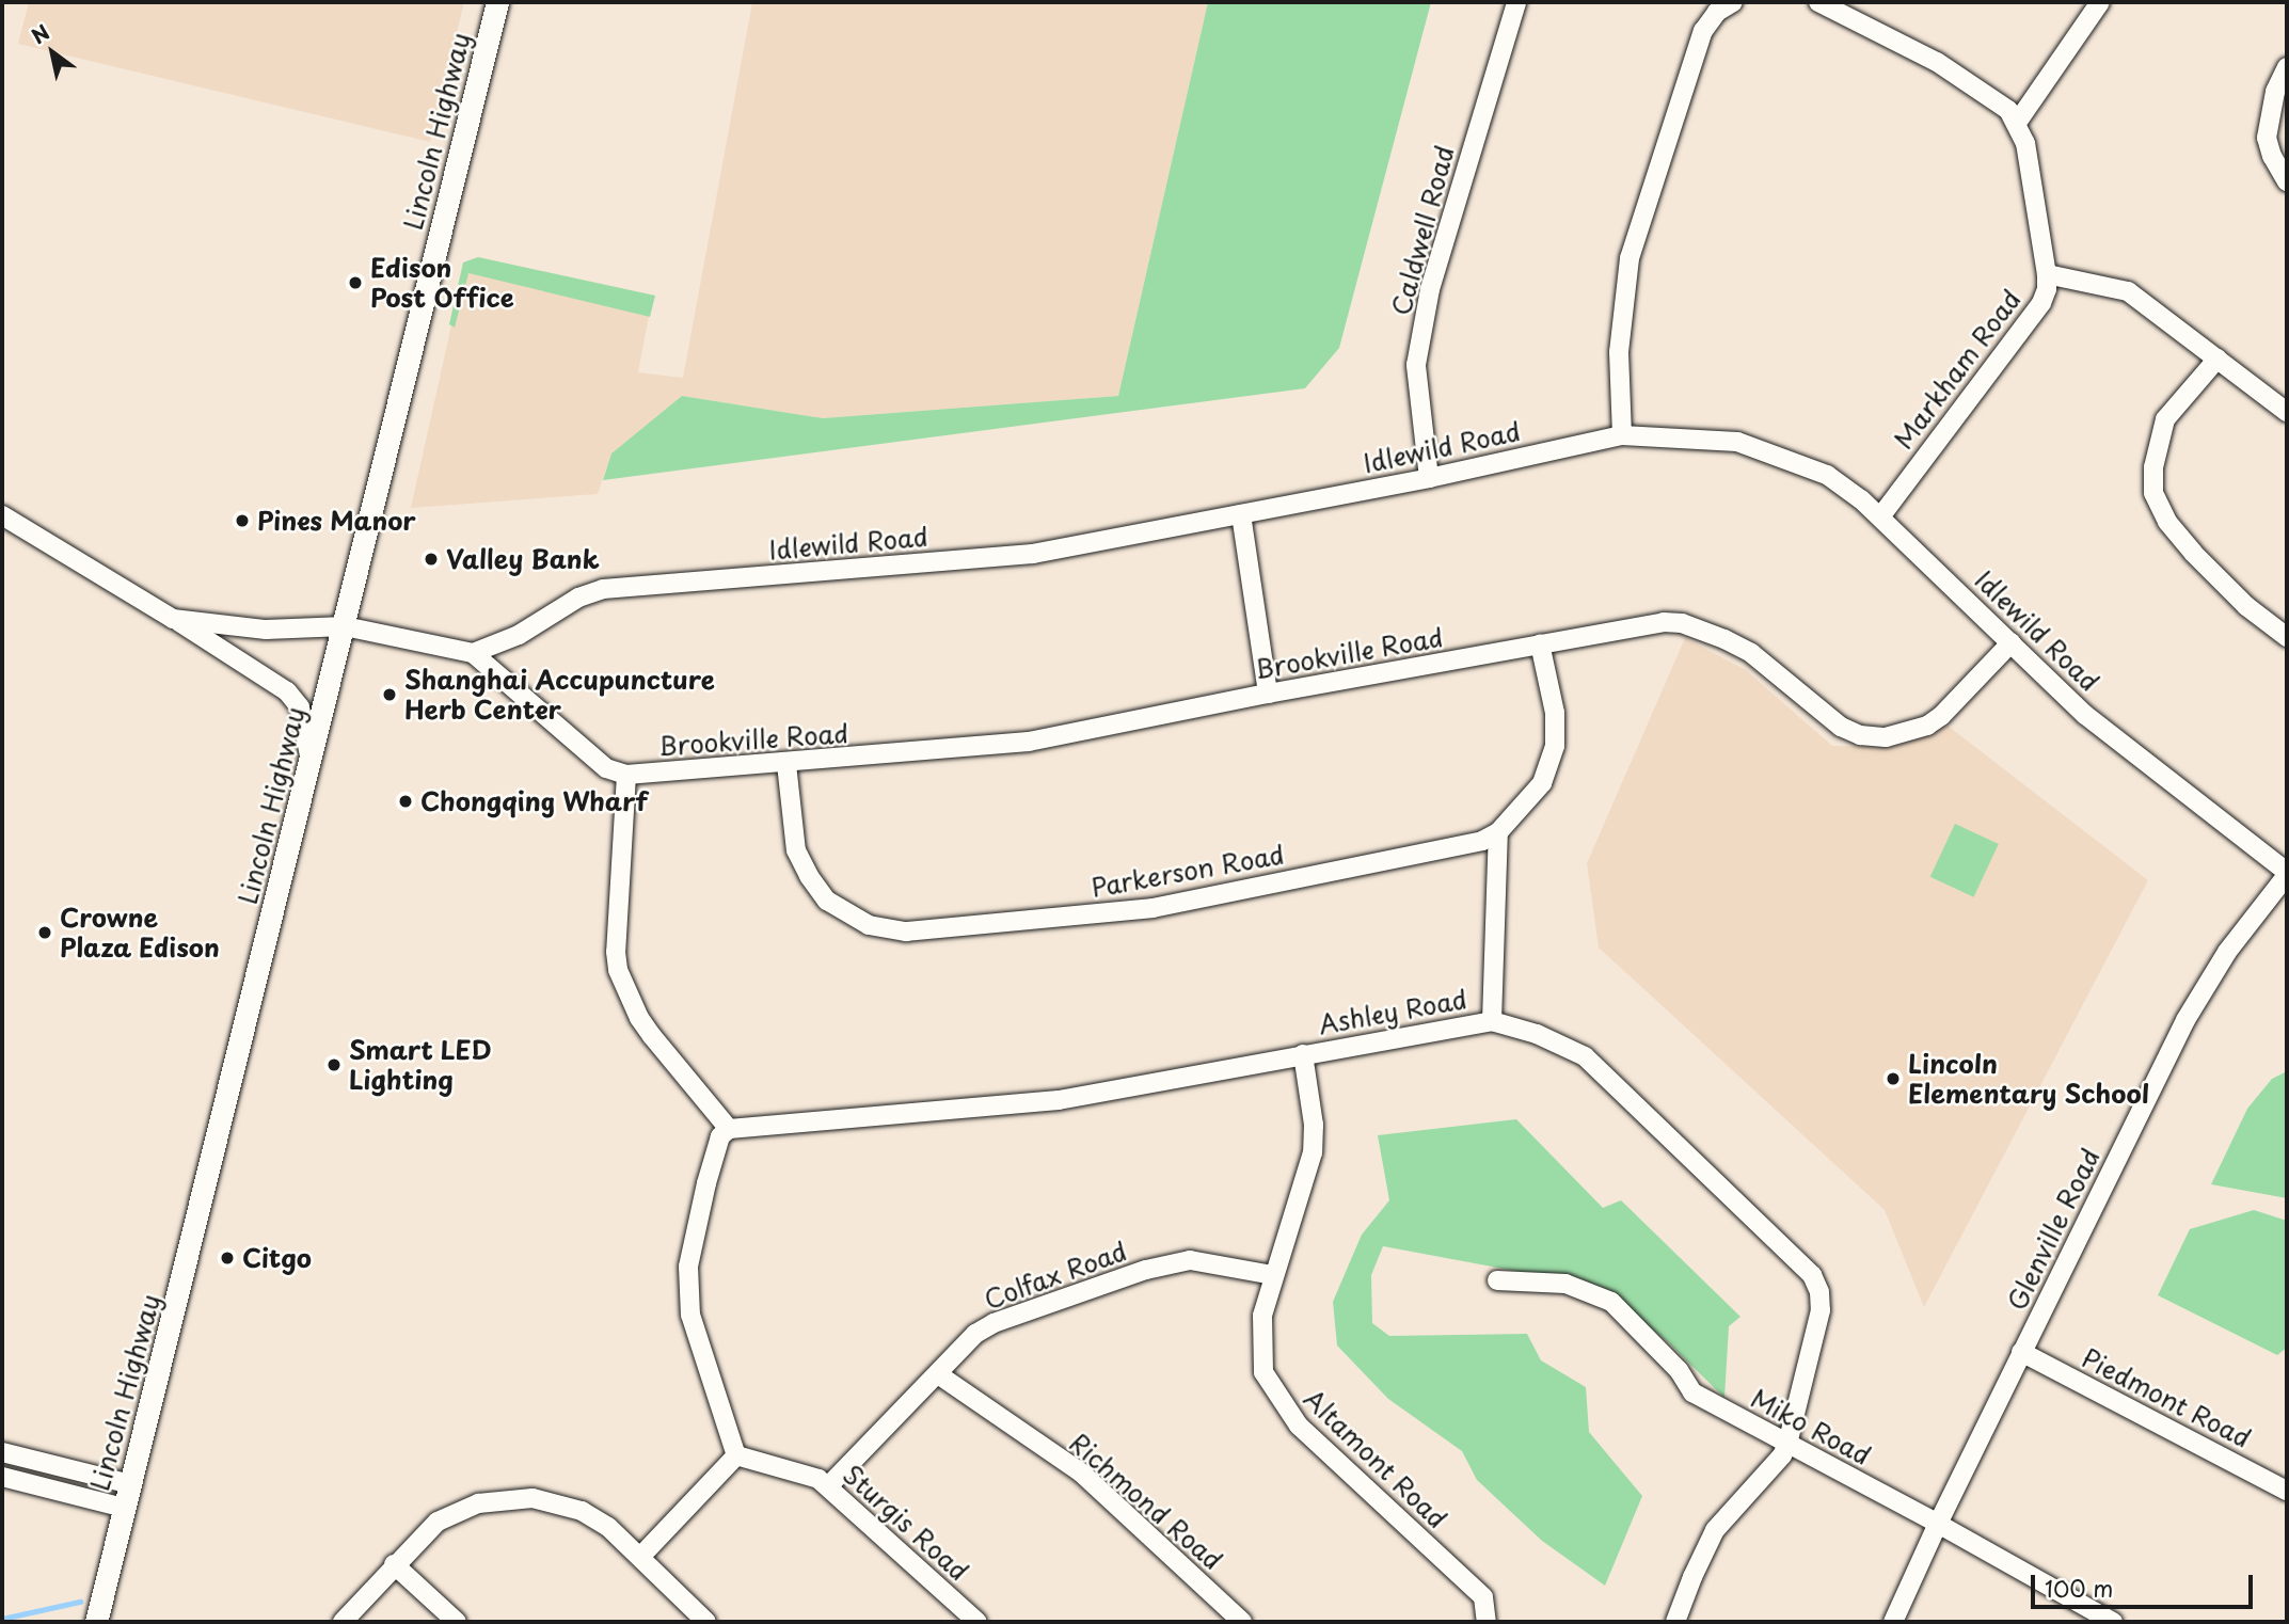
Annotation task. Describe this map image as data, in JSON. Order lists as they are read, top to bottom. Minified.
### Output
{"streets":{"main road":["Lincoln Highway"],"street":["Caldwell Road","Markham Road","Idlewild Road","Brookville Road","Parkerson Road","Ashley Road","Glenville Road","Colfax Road","Piedmont Road","Miko Road","Altamont Road","Richmond Road","Sturgis Road"]},"crossings":[["Caldwell Road","Idlewild Road"],["Markham Road","Idlewild Road"],["Idlewild Road","Brookville Road"],["Idlewild Road","Glenville Road"],["Brookville Road","Parkerson Road"],["Ashley Road","Miko Road"],["Ashley Road","Altamont Road"],["Glenville Road","Piedmont Road"],["Glenville Road","Miko Road"],["Colfax Road","Altamont Road"],["Colfax Road","Richmond Road"],["Colfax Road","Sturgis Road"]],"places":["Edison Post Office","Pines Manor","Valley Bank","Shanghai Accupuncture Herb Center","Chongqing Wharf","Crowne Plaza Edison","Smart LED Lighting","Lincoln Elementary School","Citgo"],"scale_bar":"100 m","north":"top left"}
